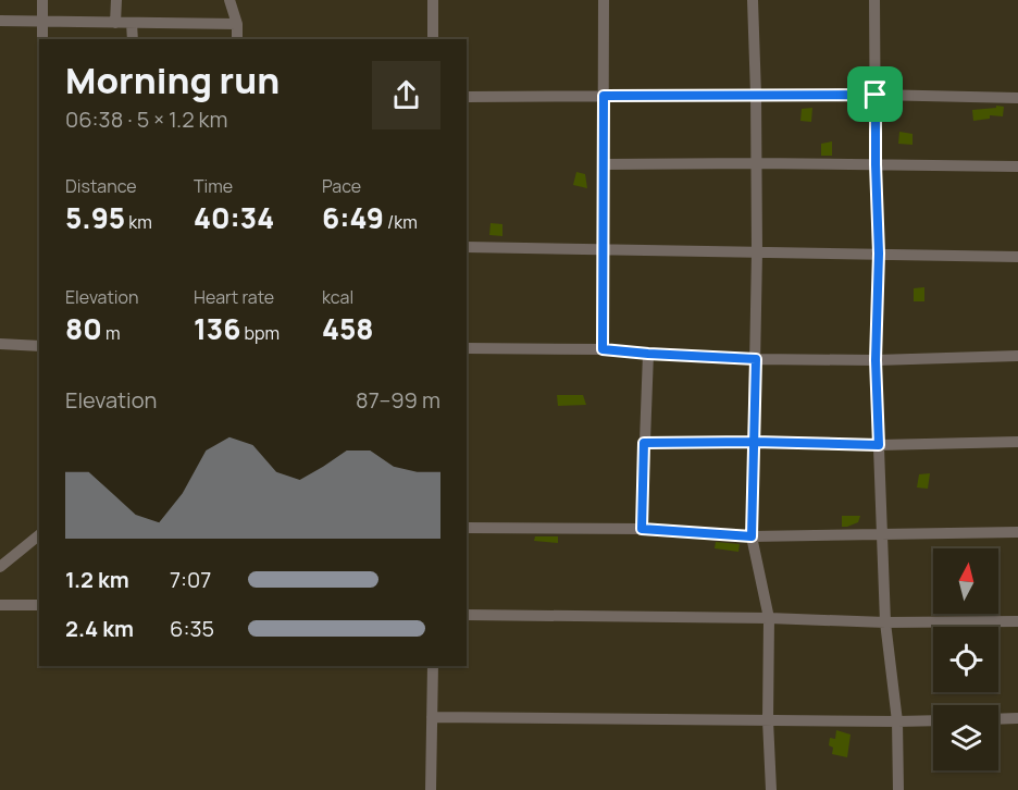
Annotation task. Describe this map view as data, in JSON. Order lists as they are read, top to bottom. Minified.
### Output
{"north":"top","page":{"heading":["Morning run","06:38 · 5 × 1.2 km"],"stats":[["Distance","5.95 km"],["Time","40:34"],["Pace","6:49 /km"],["Elevation","80 m"],["Heart rate","136 bpm"],["kcal","458"]],"chart":["Elevation","87–99 m"],"list":[{"name":"1.2 km","note":"7:07"},{"name":"2.4 km","note":"6:35"}]}}
